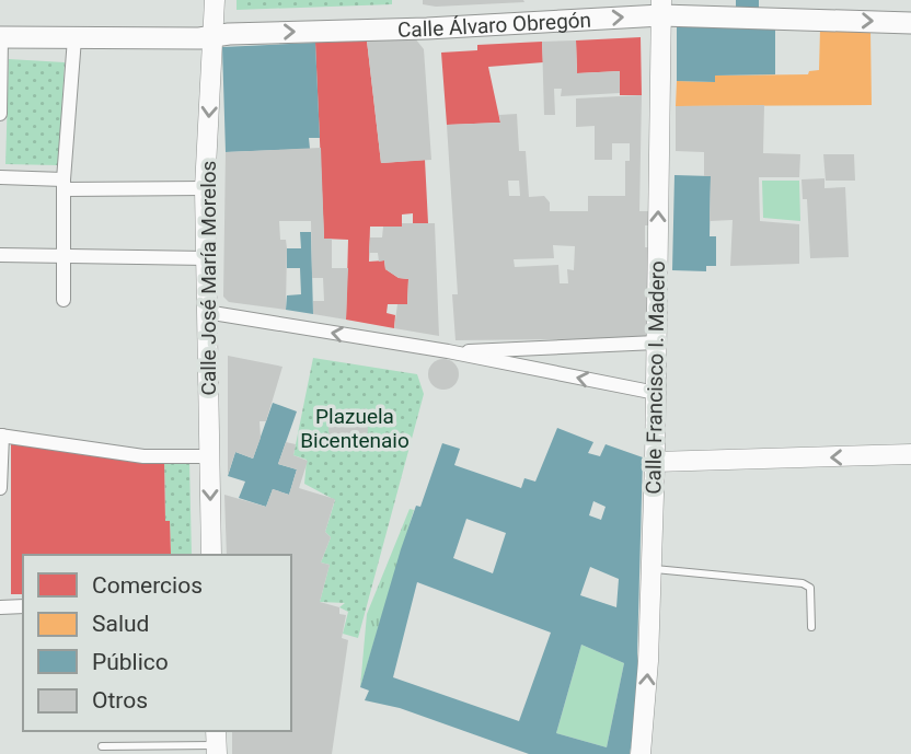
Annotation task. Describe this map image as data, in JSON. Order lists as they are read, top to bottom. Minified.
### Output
{"streets":{"main road":["Calle Álvaro Obregón","Calle José María Morelos","Calle Francisco I. Madero"]},"crossings":[["Calle Álvaro Obregón","Calle José María Morelos"],["Calle Álvaro Obregón","Calle Francisco I. Madero"]],"one_way":["Calle Álvaro Obregón","Calle José María Morelos","Calle Francisco I. Madero"],"parks":["Plazuela Bicentenaio"],"legend":["Comercios","Salud","Público","Otros"]}
